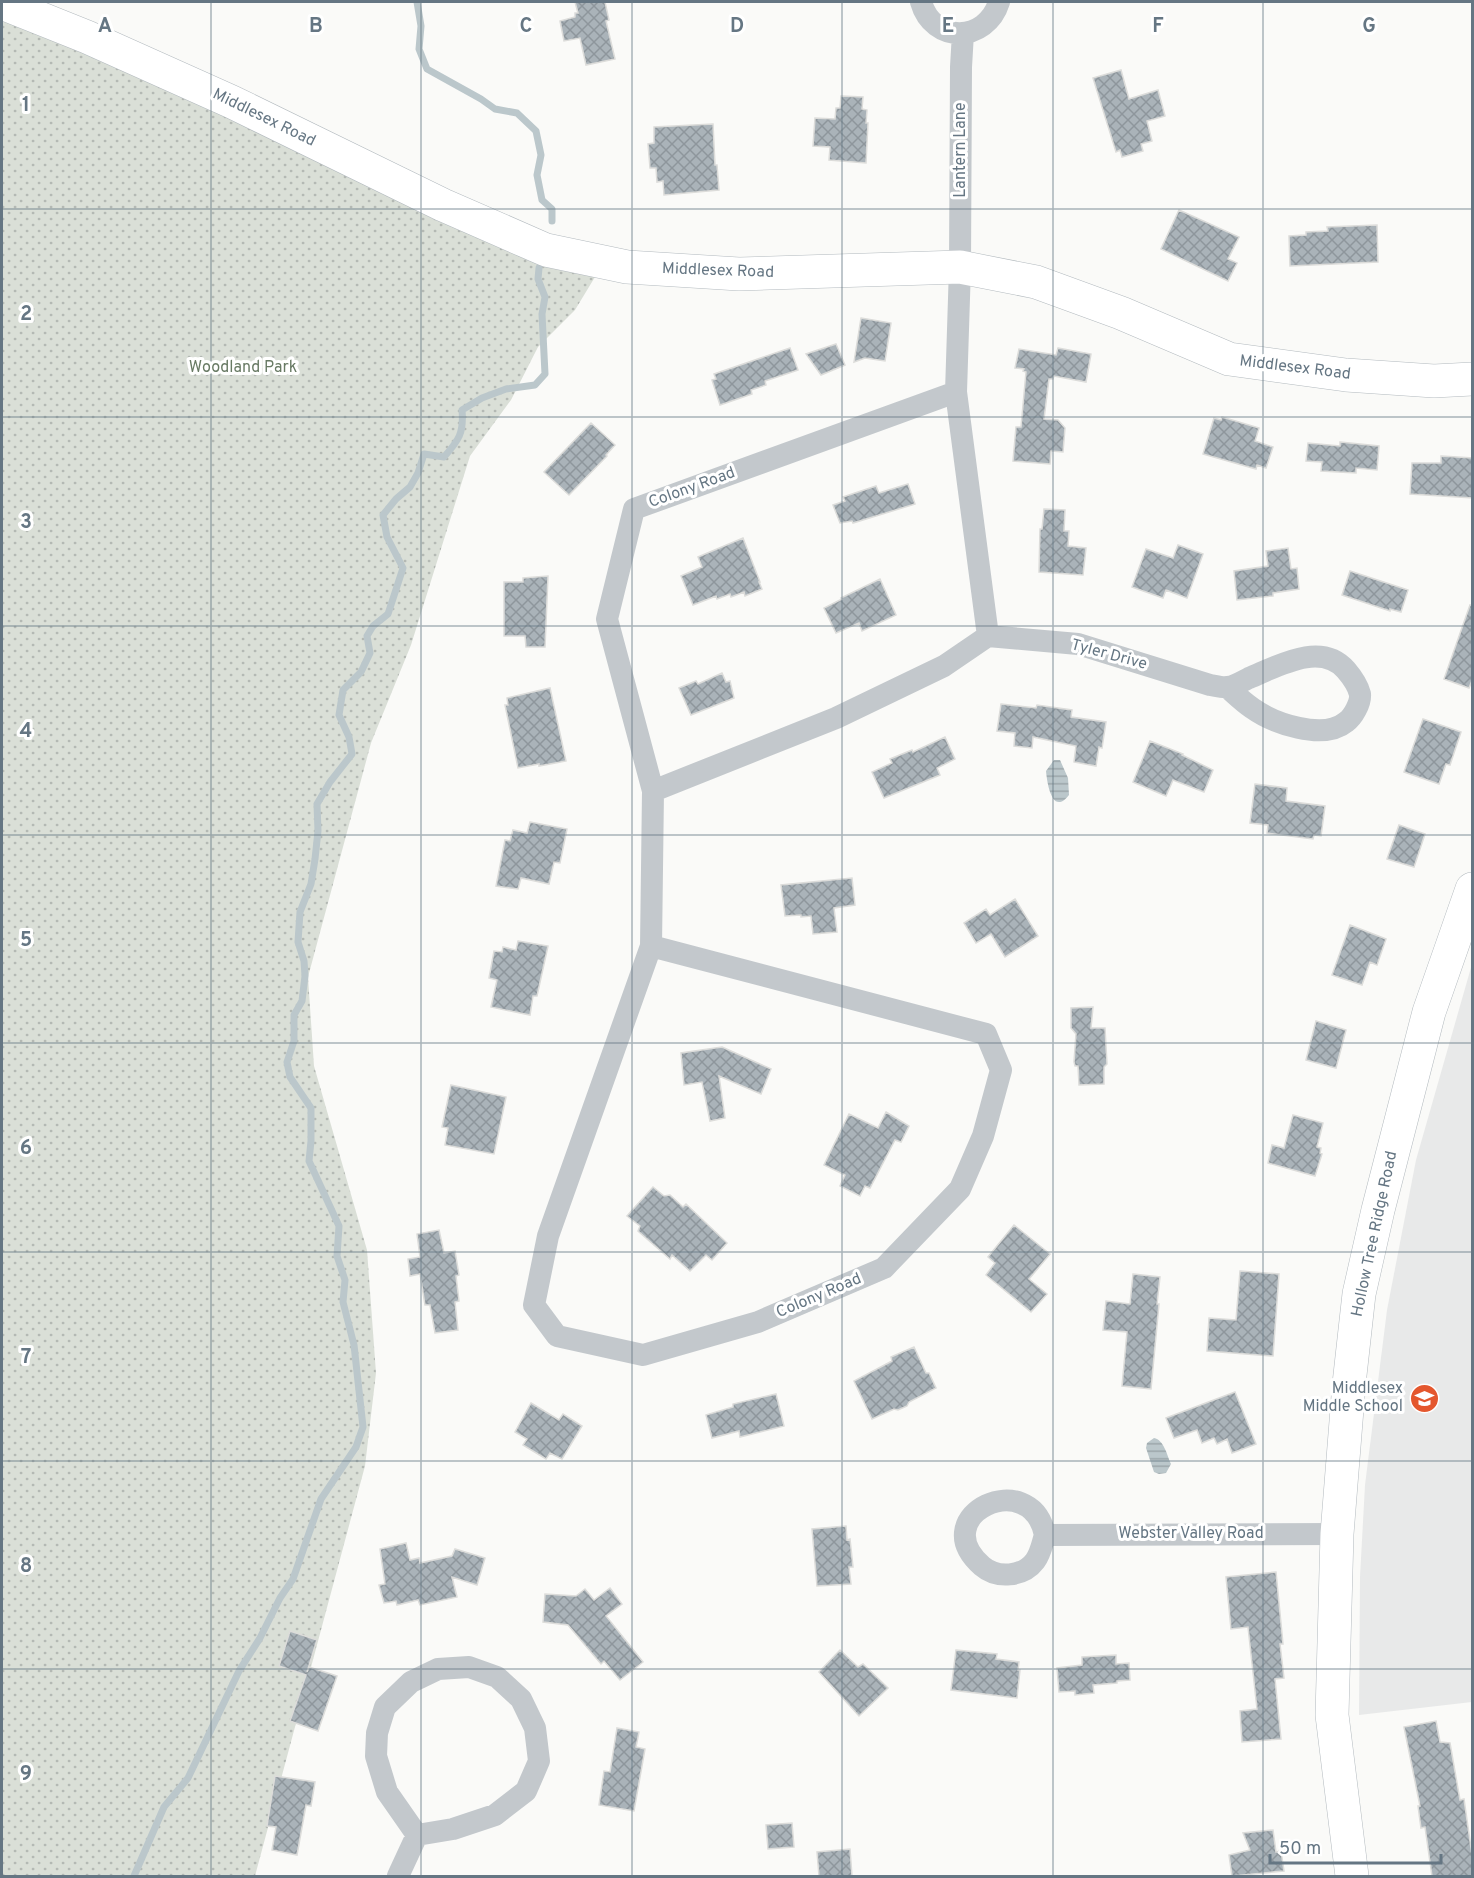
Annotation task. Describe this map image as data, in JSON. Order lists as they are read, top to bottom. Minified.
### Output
{"streets":{"street":["Middlesex Road","Lantern Lane","Colony Road","Tyler Drive","Hollow Tree Ridge Road","Webster Valley Road"]},"crossings":[["Middlesex Road","Lantern Lane"],["Hollow Tree Ridge Road","Webster Valley Road"]],"parks":["Woodland Park"],"places":{"school or university":["Middlesex Middle School"]},"scale_bar":"50 m","grid":{"columns":["A","B","C","D","E","F","G"],"rows":["1","2","3","4","5","6","7","8","9"]}}
